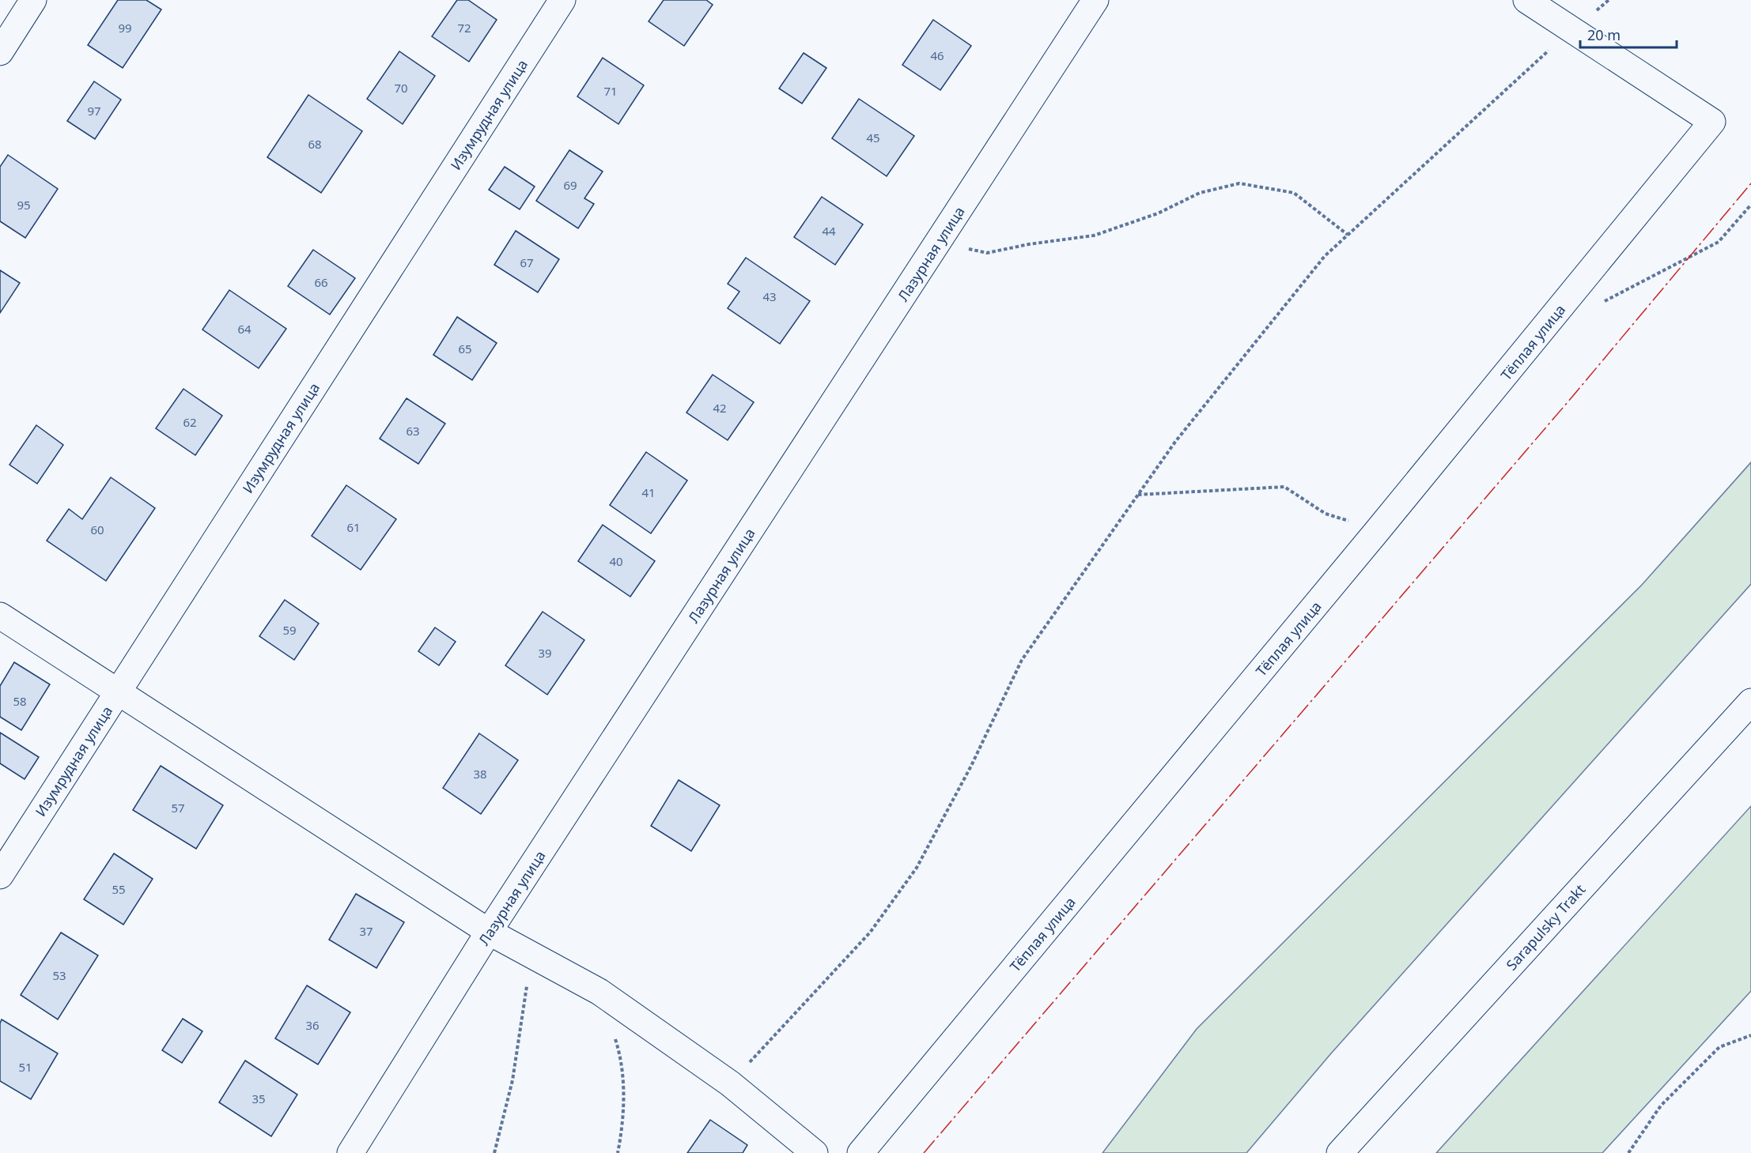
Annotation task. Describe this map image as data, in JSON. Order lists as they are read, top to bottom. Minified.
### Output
{"streets":{"street":["Изумрудная улица","Лазурная улица","Тёплая улица","Sarapulsky Trakt"]},"house_numbers":["99","72","46","70","71","97","45","68","69","95","44","67","66","43","64","65","42","62","63","41","61","60","40","59","39","58","38","57","55","37","53","36","51","35"],"scale_bar":"20 m"}
